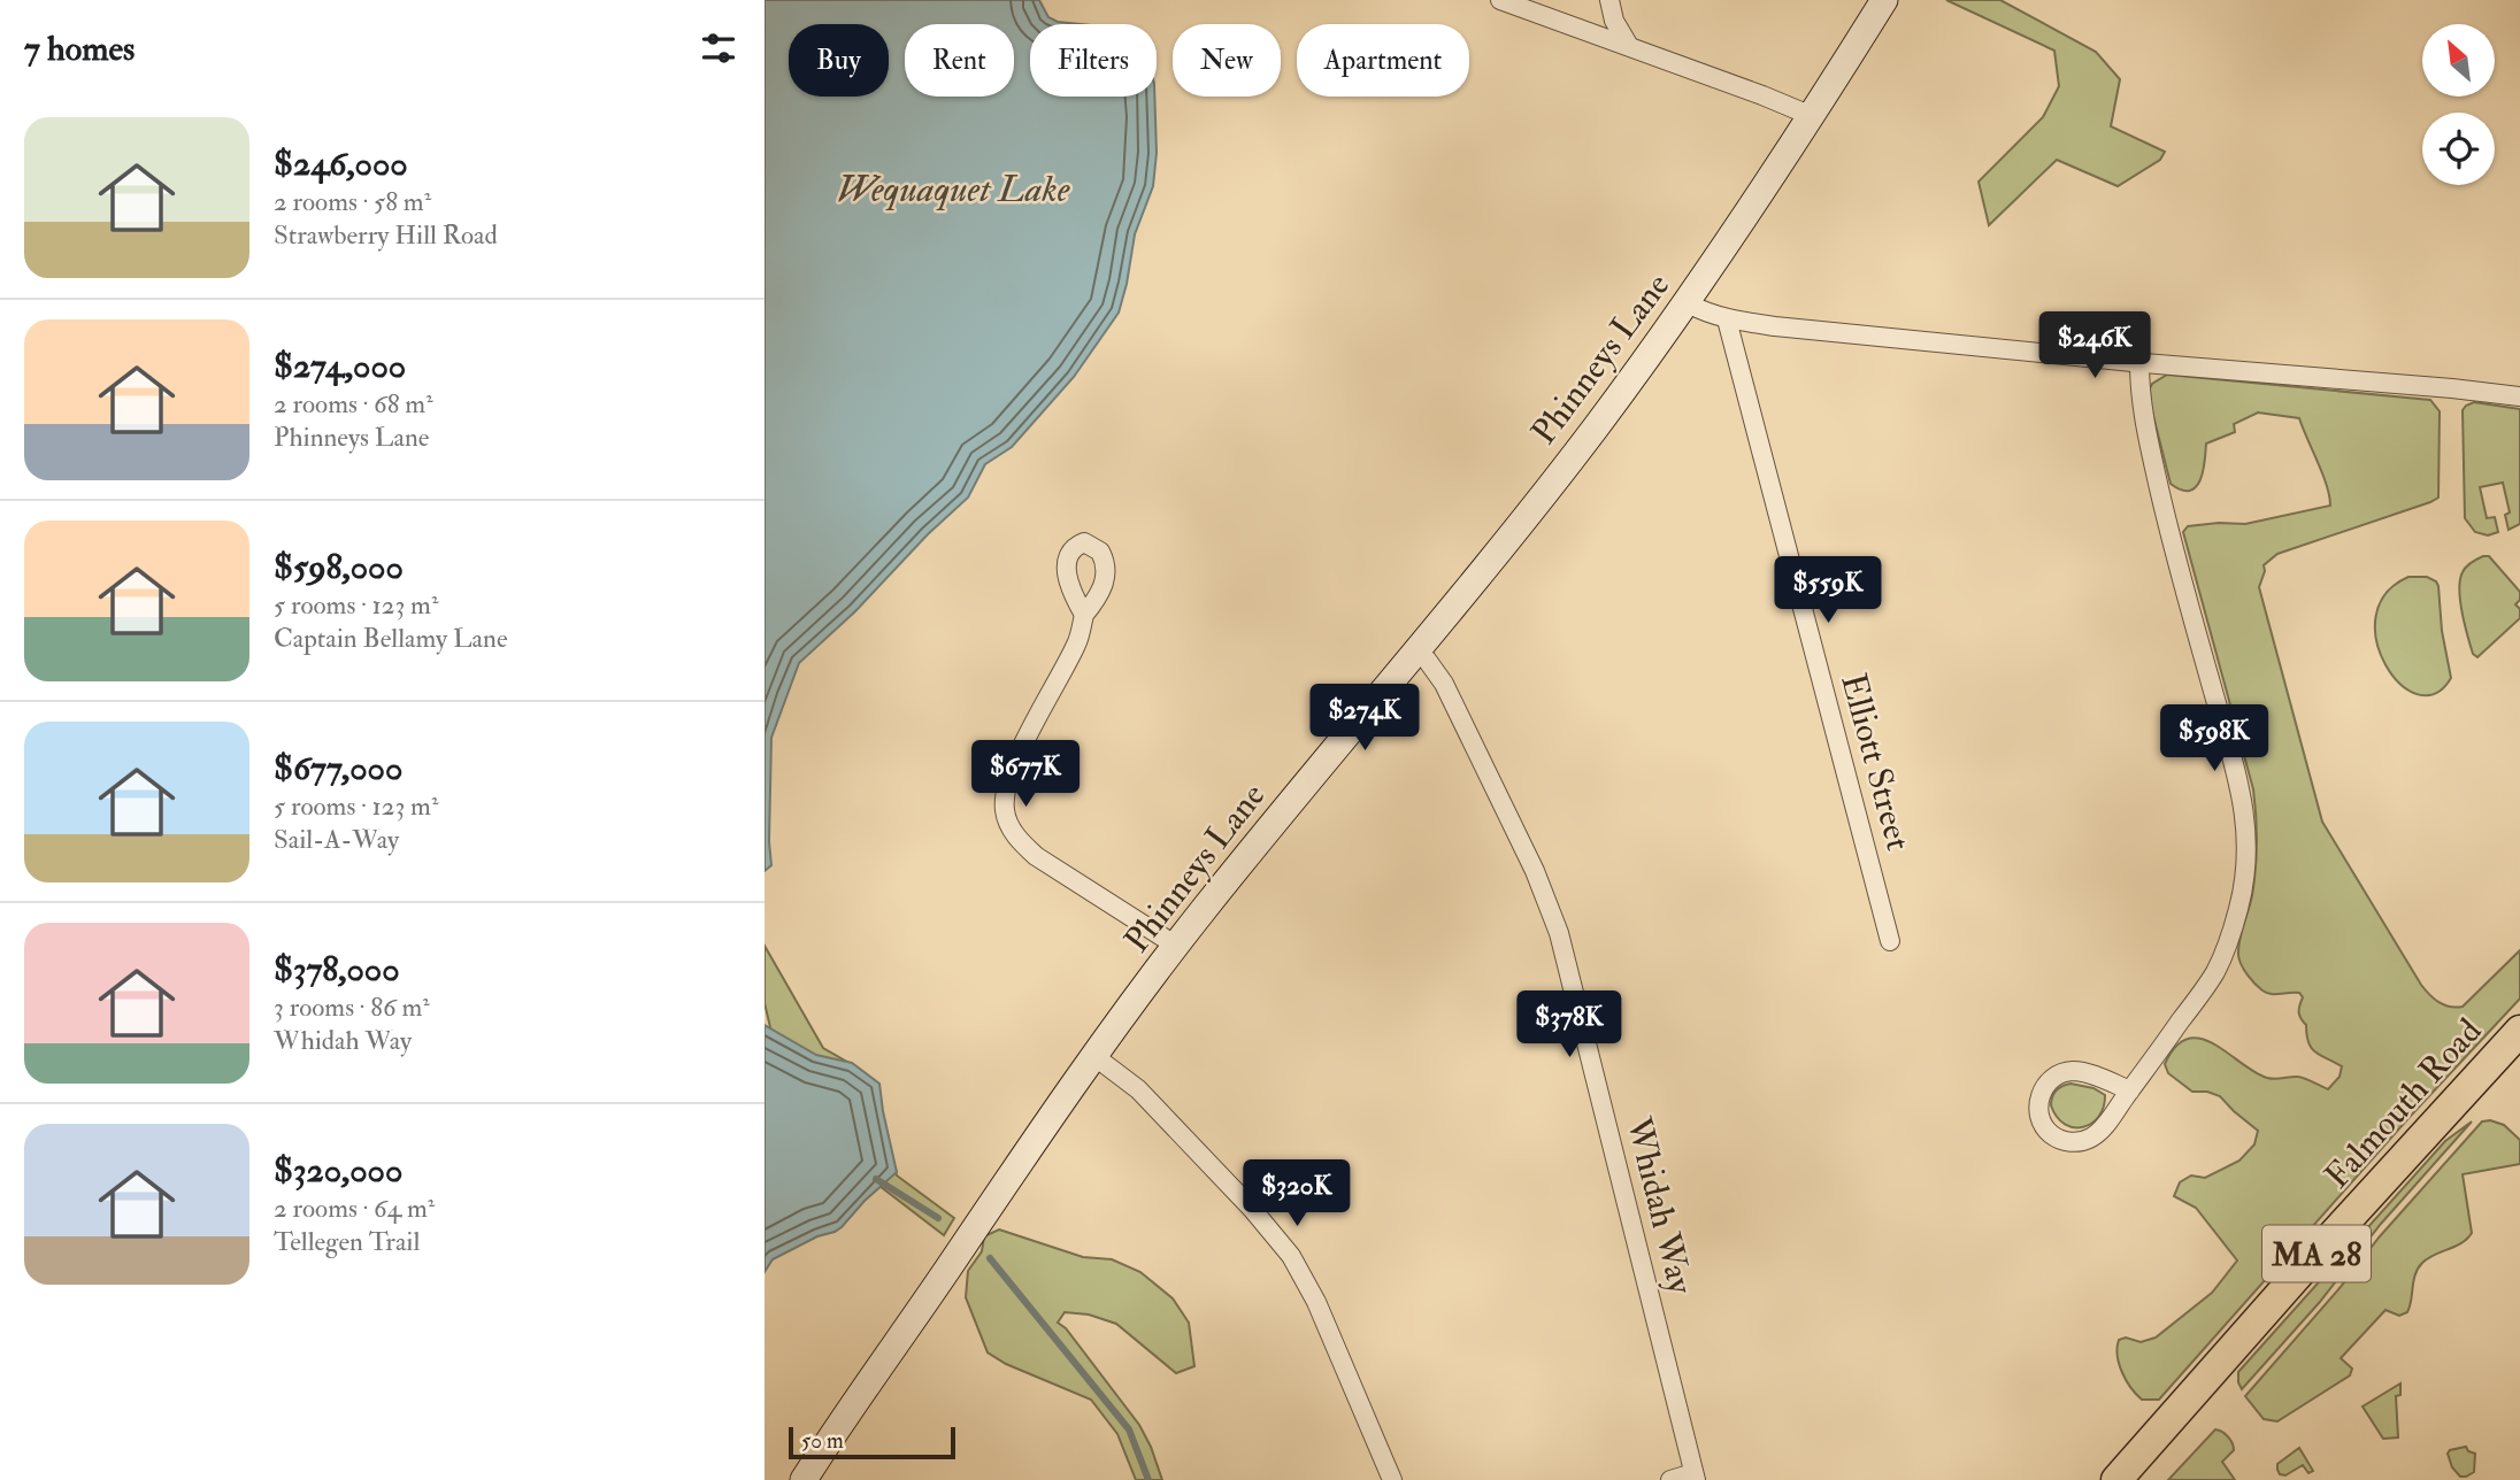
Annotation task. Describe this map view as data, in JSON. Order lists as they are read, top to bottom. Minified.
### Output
{"streets":{"main road":["Phinneys Lane","Falmouth Road","MA 28"],"street":["Elliott Street","Whidah Way"]},"crossings":[["Phinneys Lane","Whidah Way"]],"water":["Wequaquet Lake"],"scale_bar":"50 m","north":"top left","page":{"heading":"7 homes","chip":["Buy","Rent","Filters","New","Apartment"],"list":[{"name":"$246,000","note":"2 rooms · 58 m² · Strawberry Hill Road"},{"name":"$274,000","note":"2 rooms · 68 m² · Phinneys Lane"},{"name":"$598,000","note":"5 rooms · 123 m² · Captain Bellamy Lane"},{"name":"$677,000","note":"5 rooms · 123 m² · Sail-A-Way"},{"name":"$378,000","note":"3 rooms · 86 m² · Whidah Way"},{"name":"$320,000","note":"2 rooms · 64 m² · Tellegen Trail"}],"price":["$246K","$559K","$274K","$598K","$677K","$378K","$320K"],"scale":"50 m"}}
